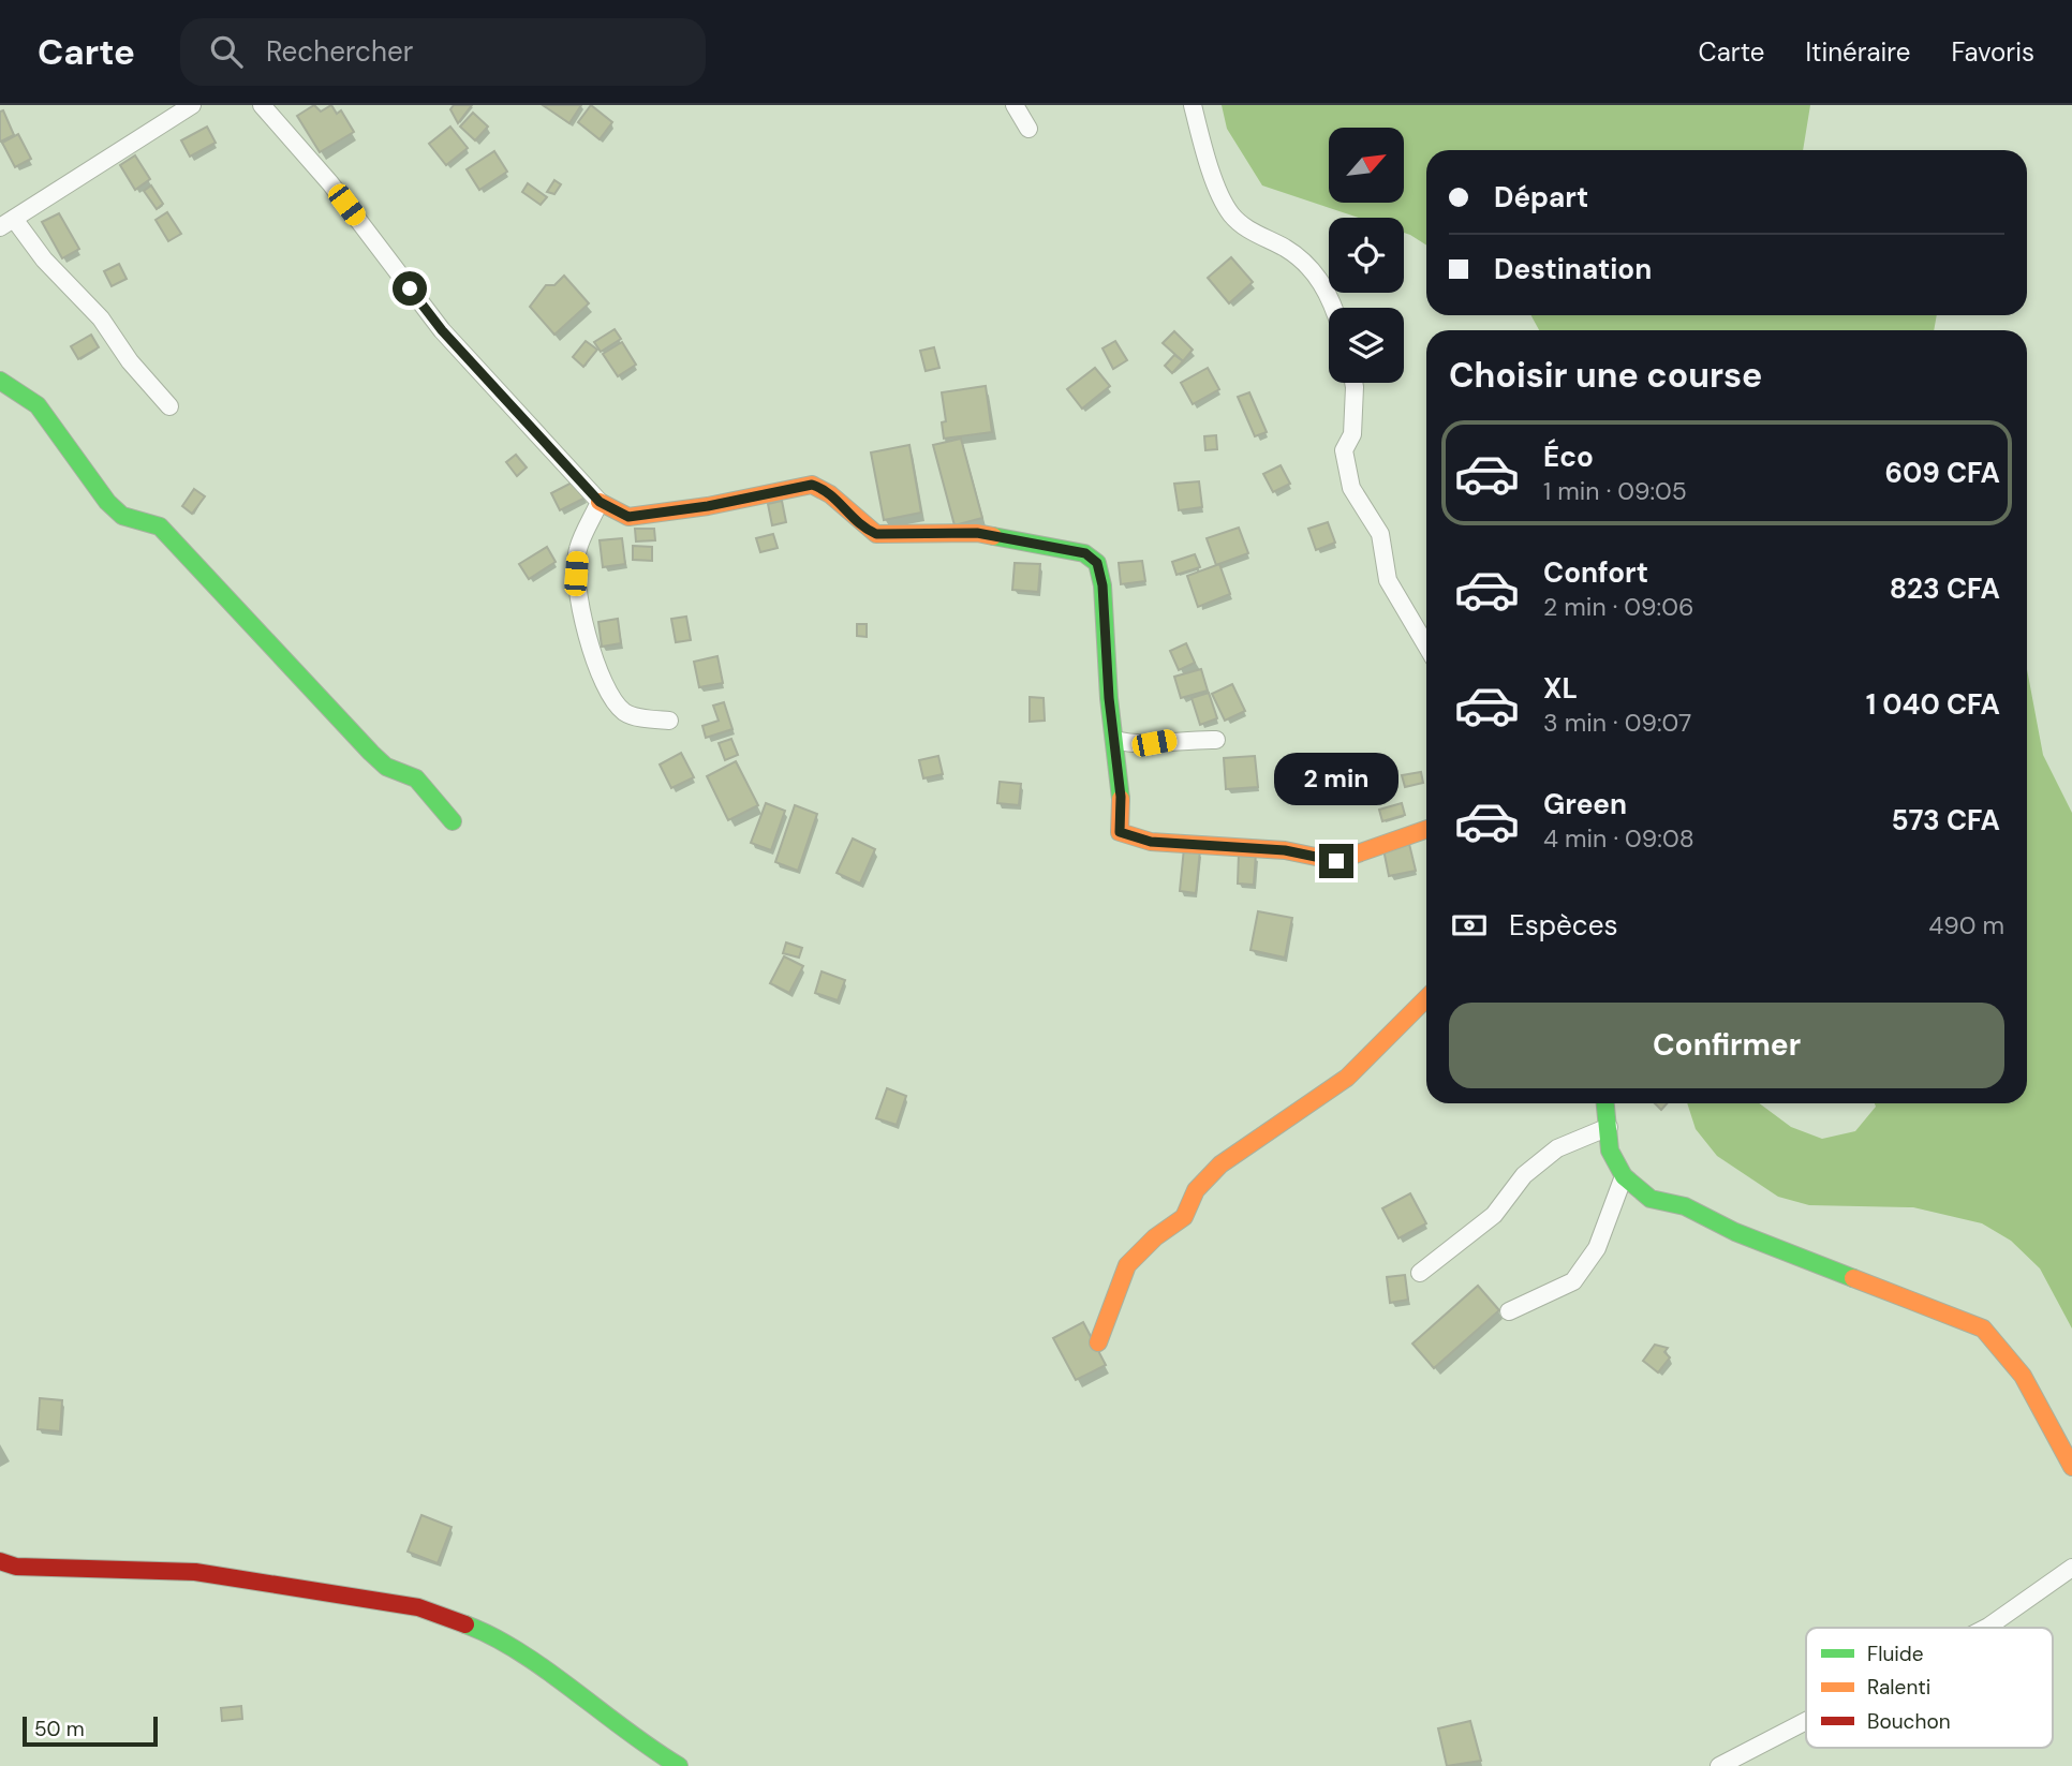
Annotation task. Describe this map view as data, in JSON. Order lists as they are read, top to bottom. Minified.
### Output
{"legend":["Fluide","Ralenti","Bouchon"],"scale_bar":"50 m","north":"top right","page":{"header":"Carte","search":"Rechercher","nav":["Carte","Itinéraire","Favoris"],"banner":["Départ","Destination"],"heading":"Choisir une course","list":[{"name":"Éco","note":"1 min · 09:05","value":"609 CFA"},{"name":"Confort","note":"2 min · 09:06","value":"823 CFA"},{"name":"XL","note":"3 min · 09:07","value":"1 040 CFA"},{"name":"Green","note":"4 min · 09:08","value":"573 CFA"}],"bubble":"2 min","pay":["Espèces","490 m"],"buttons":"Confirmer","scale":"50 m"}}
